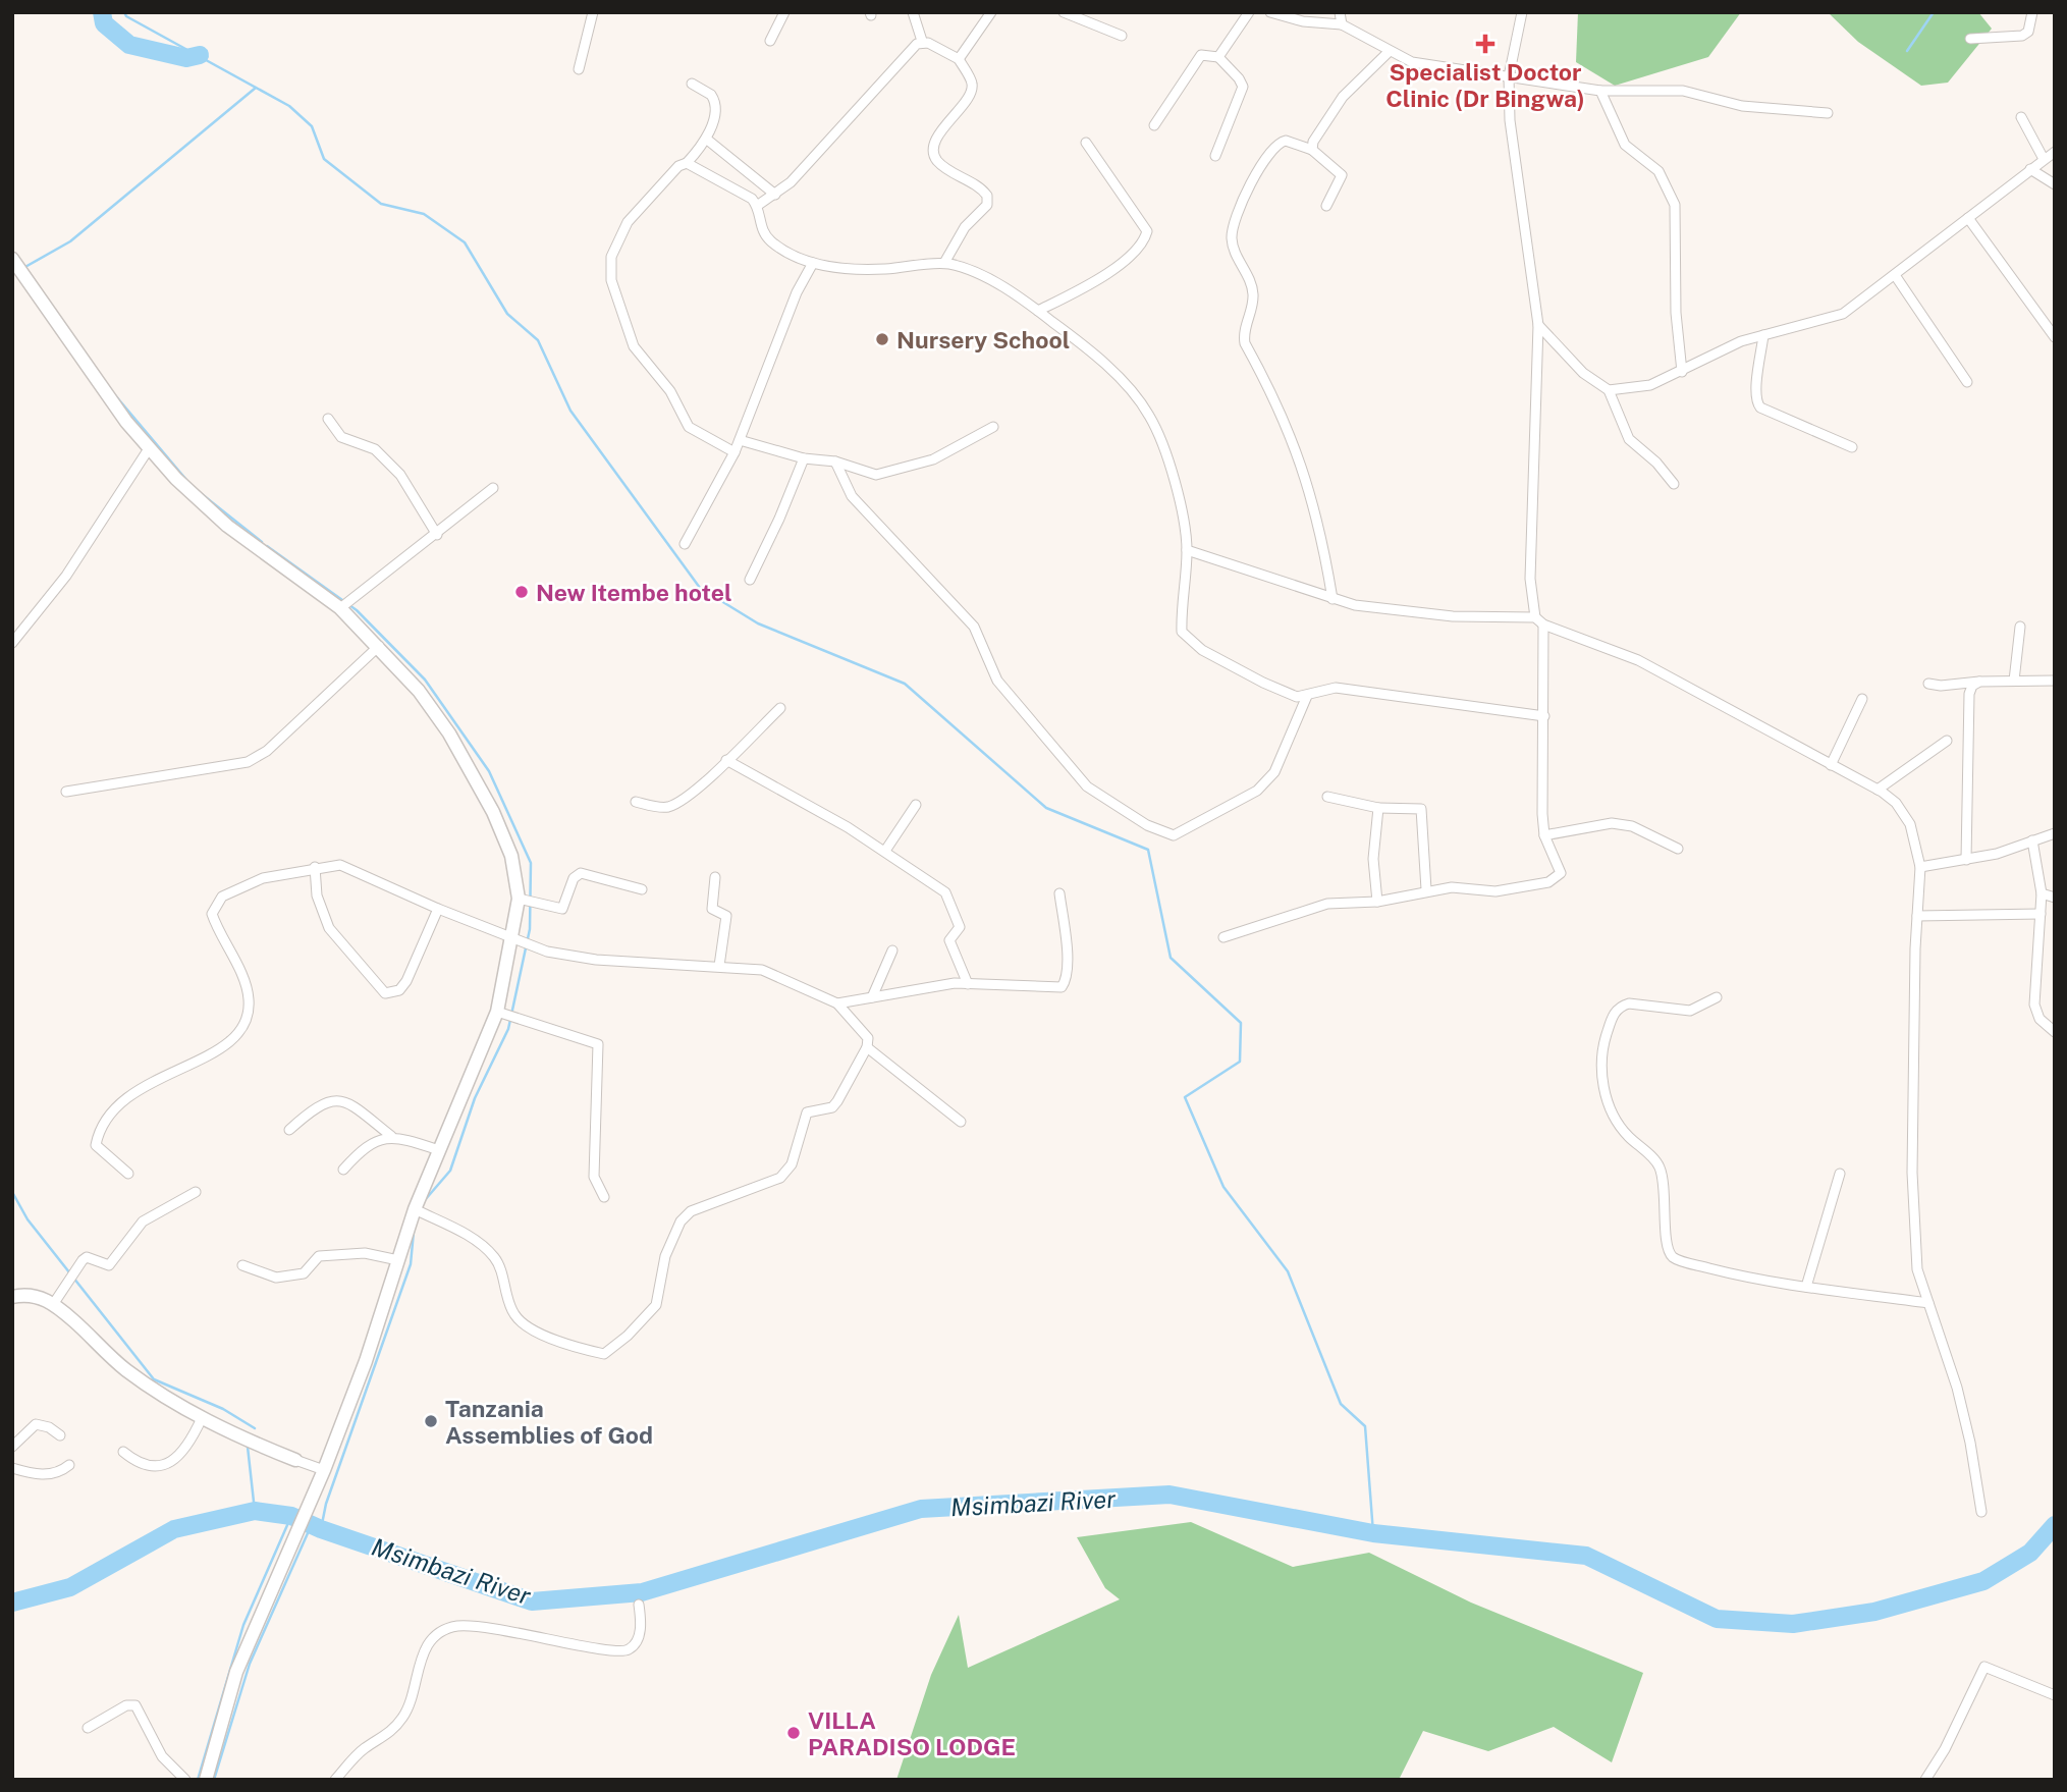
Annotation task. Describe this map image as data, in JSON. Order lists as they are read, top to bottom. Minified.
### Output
{"water":["Msimbazi River"],"places":{"health":["Specialist Doctor Clinic (Dr Bingwa)"],"other":["Nursery School","New Itembe hotel","Tanzania Assemblies of God","VILLA PARADISO LODGE"]}}
